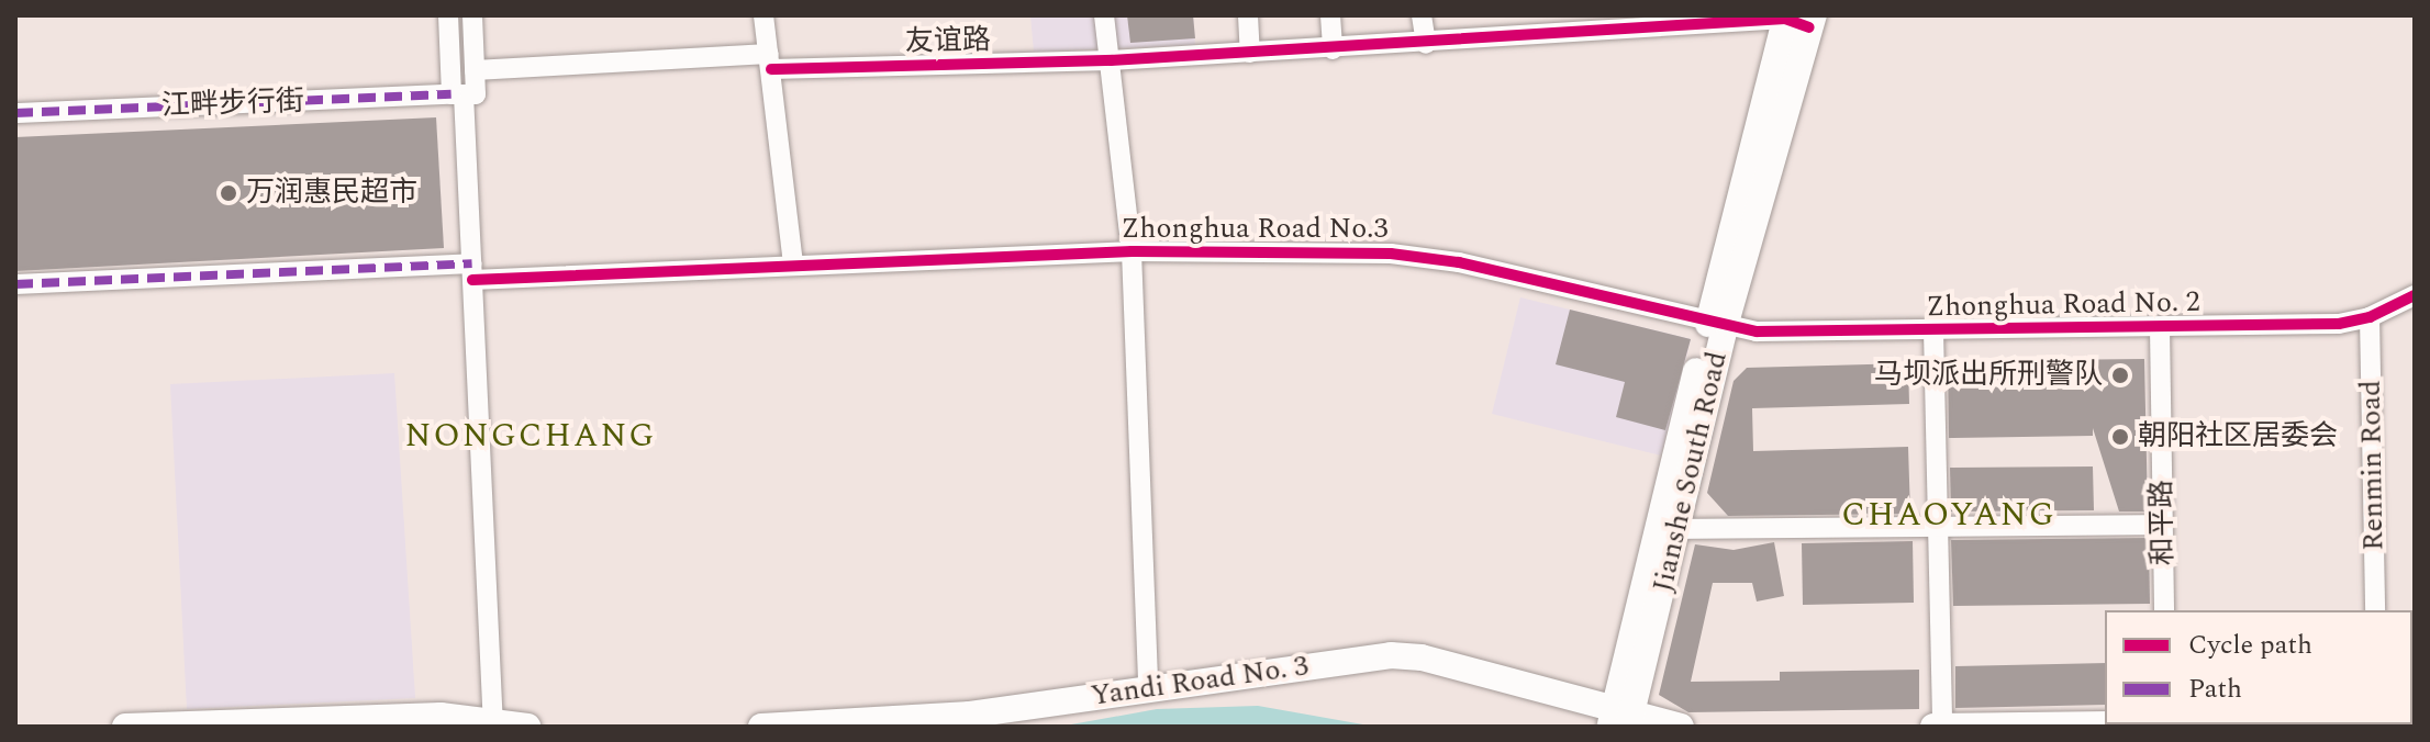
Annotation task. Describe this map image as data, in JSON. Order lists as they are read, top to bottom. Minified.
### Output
{"streets":{"main road":["Jianshe South Road","Yandi Road No. 3"],"street":["友谊路","江畔步行街","Zhonghua Road No.3","Zhonghua Road No. 2","Renmin Road","和平路"]},"crossings":[["友谊路","Jianshe South Road"],["Zhonghua Road No.3","Zhonghua Road No. 2"],["Zhonghua Road No.3","Jianshe South Road"],["Zhonghua Road No. 2","Renmin Road"],["Zhonghua Road No. 2","Jianshe South Road"],["Zhonghua Road No. 2","和平路"],["Jianshe South Road","Yandi Road No. 3"]],"districts":["NONGCHANG","CHAOYANG"],"places":["万润惠民超市","马坝派出所刑警队","朝阳社区居委会"],"legend":["Cycle path","Path"]}
